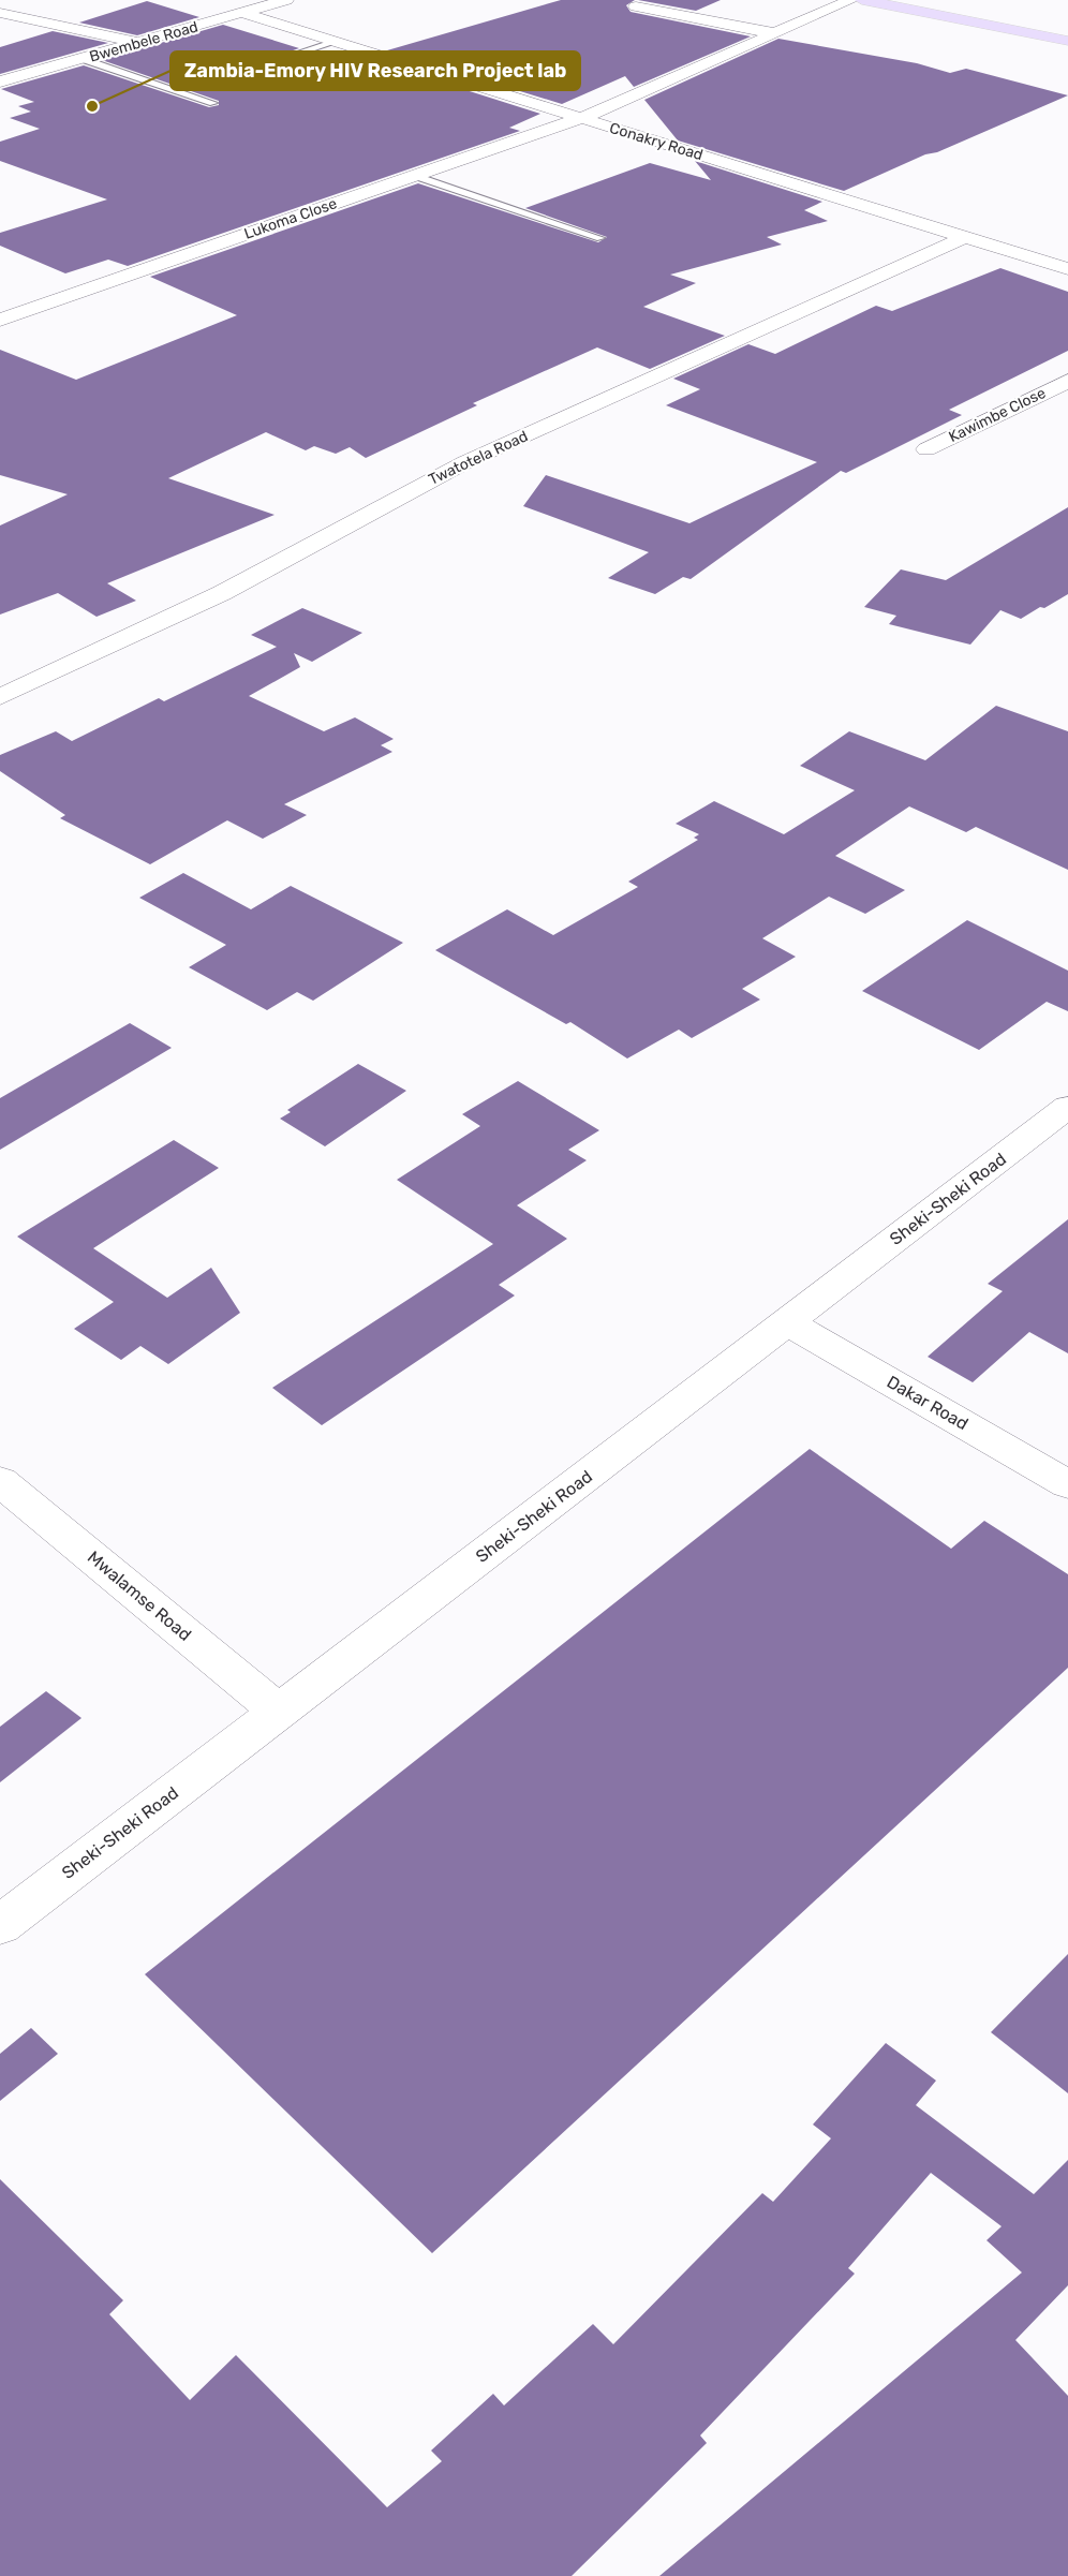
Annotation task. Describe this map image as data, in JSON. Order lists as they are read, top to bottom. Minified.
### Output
{"streets":{"street":["Bwembele Road","Conakry Road","Lukoma Close","Kawimbe Close","Twatotela Road","Sheki-Sheki Road","Dakar Road","Mwalamse Road"]},"crossings":[["Bwembele Road","Conakry Road"],["Conakry Road","Lukoma Close"],["Conakry Road","Twatotela Road"],["Sheki-Sheki Road","Dakar Road"],["Sheki-Sheki Road","Mwalamse Road"]],"places":["Zambia-Emory HIV Research Project lab"]}
